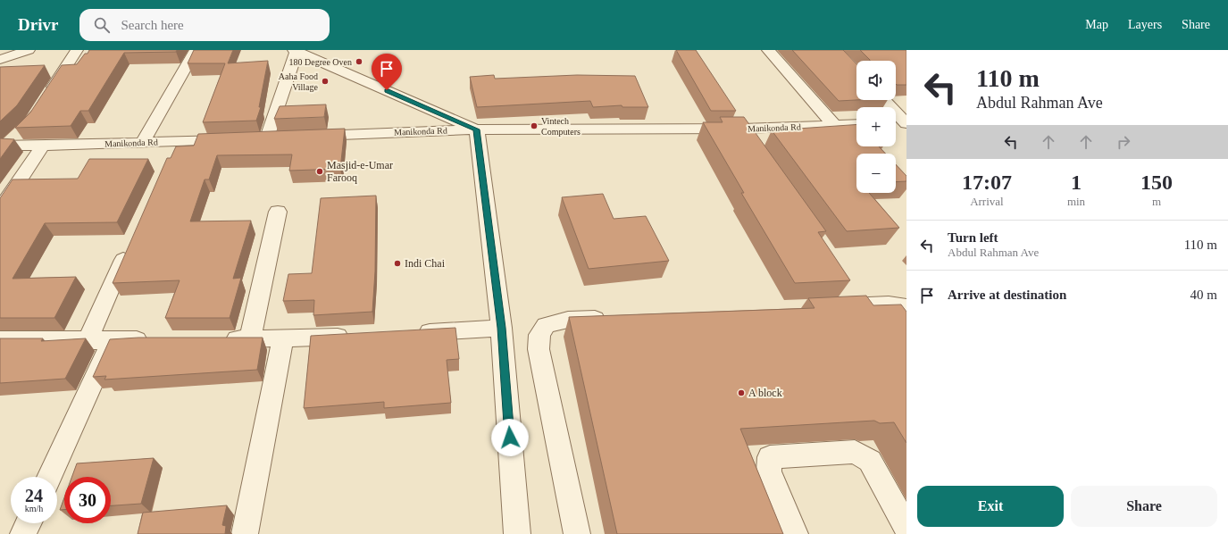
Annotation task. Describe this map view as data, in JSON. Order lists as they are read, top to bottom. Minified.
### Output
{"streets":{"street":["Manikonda Rd"]},"places":["180 Degree Oven","Aaha Food Village","Vintech Computers","Masjid-e-Umar Farooq","Indi Chai","A block"],"page":{"header":"Drivr","search":"Search here","nav":["Map","Layers","Share"],"turn":["110 m","Abdul Rahman Ave"],"map_buttons":["+","−"],"eta":["17:07","Arrival","1","min","150","m"],"list":[{"name":"Turn left","note":"Abdul Rahman Ave","value":"110 m"},{"name":"Arrive at destination","value":"40 m"}],"speed":"24 km/h","limit":"30","buttons":["Exit","Share"]}}
